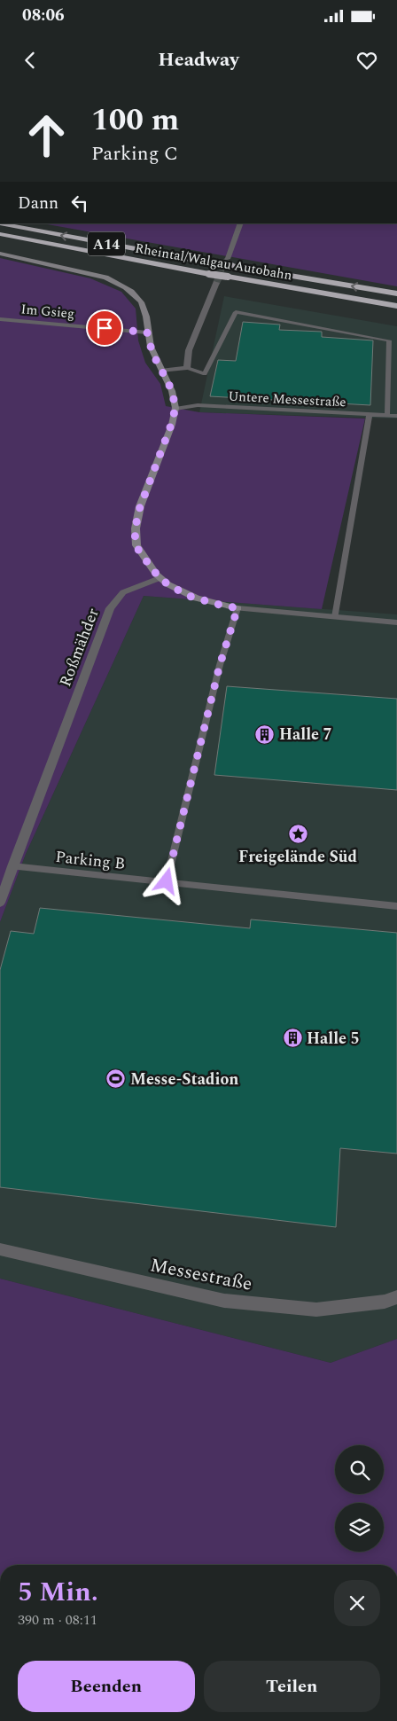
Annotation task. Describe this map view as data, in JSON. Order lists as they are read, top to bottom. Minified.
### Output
{"streets":{"highway":["A14","Rheintal/Walgau Autobahn"],"street":["Im Gsieg","Roßmähder","Messestraße"],"lane":["Untere Messestraße","Parking B"]},"crossings":[["Roßmähder","Parking B"]],"places":{"building":["Halle 7","Halle 5"],"place":["Freigelände Süd"],"sports":["Messe-Stadion"]},"page":{"status":"08:06","header":"Headway","turn":["100 m","Parking C"],"then":"Dann","heading":["5 Min.","390 m · 08:11"],"buttons":["Beenden","Teilen"]}}
